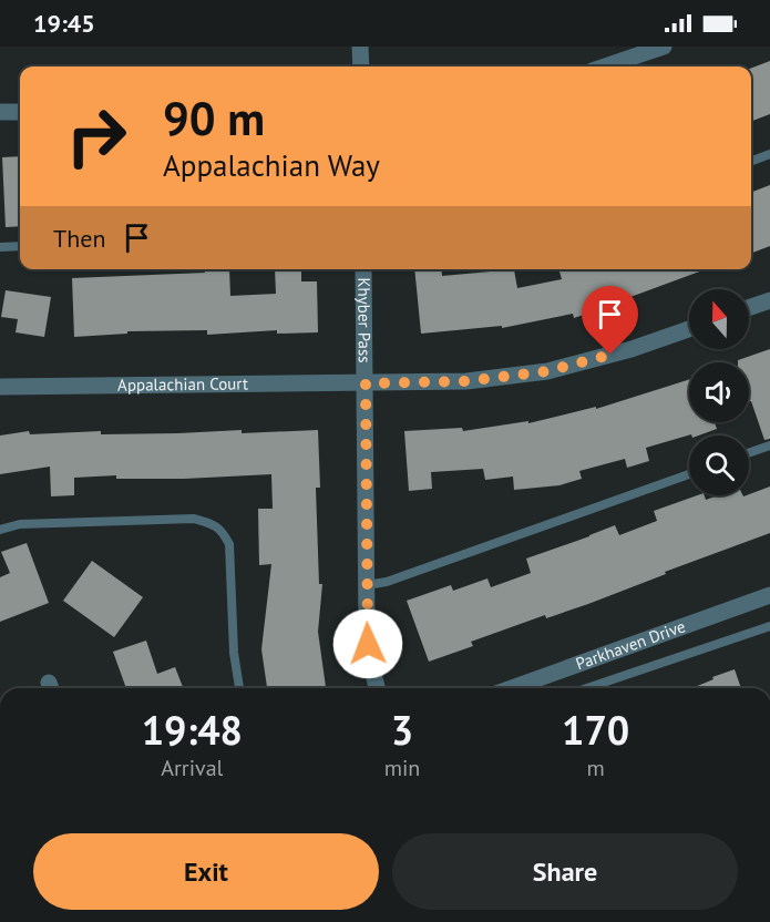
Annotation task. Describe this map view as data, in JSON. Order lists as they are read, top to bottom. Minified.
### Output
{"streets":{"street":["Khyber Pass","Appalachian Court","Parkhaven Drive"]},"crossings":[["Khyber Pass","Appalachian Court"]],"north":"top","page":{"status":"19:45","turn":["90 m","Appalachian Way"],"then":"Then","eta":["19:48","Arrival","3","min","170","m"],"buttons":["Exit","Share"]}}
